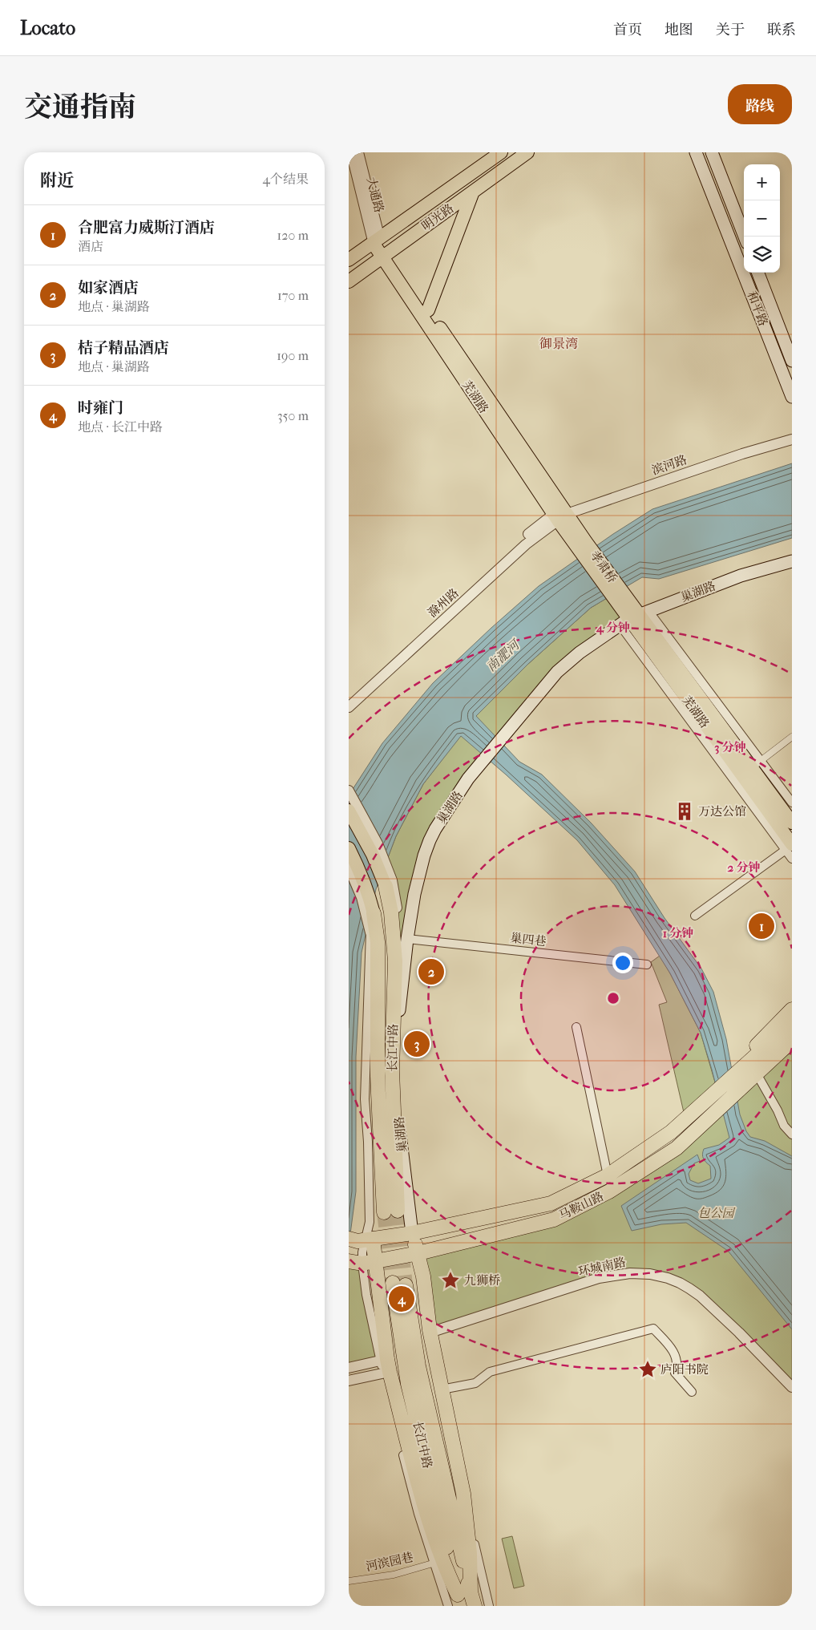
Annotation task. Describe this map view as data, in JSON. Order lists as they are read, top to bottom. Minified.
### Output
{"streets":{"highway":["长江中路","马鞍山路"],"main road":["明光路","和平路","芜湖路","孝肃桥","巢湖路"],"street":["大通路","滨河路","滁州路","巢四巷","环城南路","河滨园巷"]},"crossings":[["大通路","明光路"],["大通路","芜湖路"],["明光路","芜湖路"],["芜湖路","滨河路"],["芜湖路","孝肃桥"],["芜湖路","巢湖路"],["芜湖路","滁州路"],["滨河路","滁州路"],["巢湖路","巢四巷"],["巢湖路","马鞍山路"]],"districts":["御景湾"],"water":["南淝河"],"parks":["包公园"],"places":{"building":["万达公馆"],"place":["九狮桥","庐阳书院"]},"page":{"header":"Locato","nav":["首页","地图","关于","联系"],"title":"交通指南","buttons":"路线","heading":["附近","4个结果"],"map_buttons":["+","−"],"list":[{"mark":"1","name":"合肥富力威斯汀酒店","note":"酒店","value":"120 m"},{"mark":"2","name":"如家酒店","note":"地点 · 巢湖路","value":"170 m"},{"mark":"3","name":"桔子精品酒店","note":"地点 · 巢湖路","value":"190 m"},{"mark":"4","name":"时雍门","note":"地点 · 长江中路","value":"350 m"}],"pins":["1","2","3","4"]},"rings":["4 分钟","3 分钟","2 分钟","1 分钟"]}
